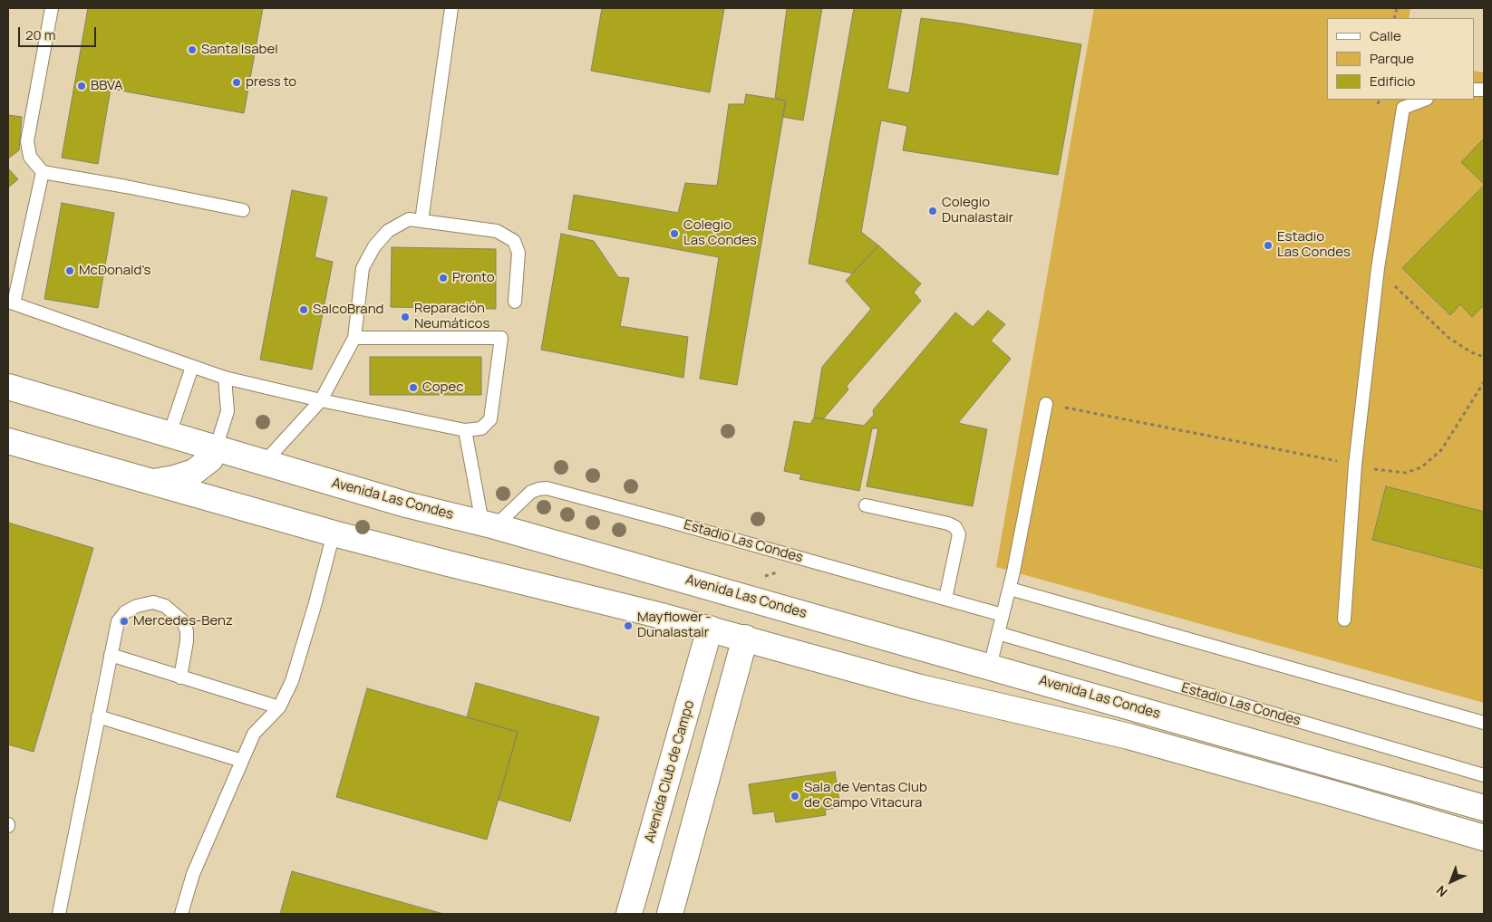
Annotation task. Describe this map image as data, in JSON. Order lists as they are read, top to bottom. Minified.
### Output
{"streets":{"main road":["Avenida Las Condes","Avenida Club de Campo"],"lane":["Estadio Las Condes"]},"crossings":[["Avenida Las Condes","Estadio Las Condes"]],"places":["Santa Isabel","press to","BBVA","Colegio Dunalastair","Colegio Las Condes","Estadio Las Condes","McDonald's","Pronto","SalcoBrand","Reparación Neumáticos","Copec","Mercedes-Benz","Mayflower - Dunalastair","Sala de Ventas Club de Campo Vitacura"],"legend":["Calle","Parque","Edificio"],"scale_bar":"20 m","north":"bottom left"}
